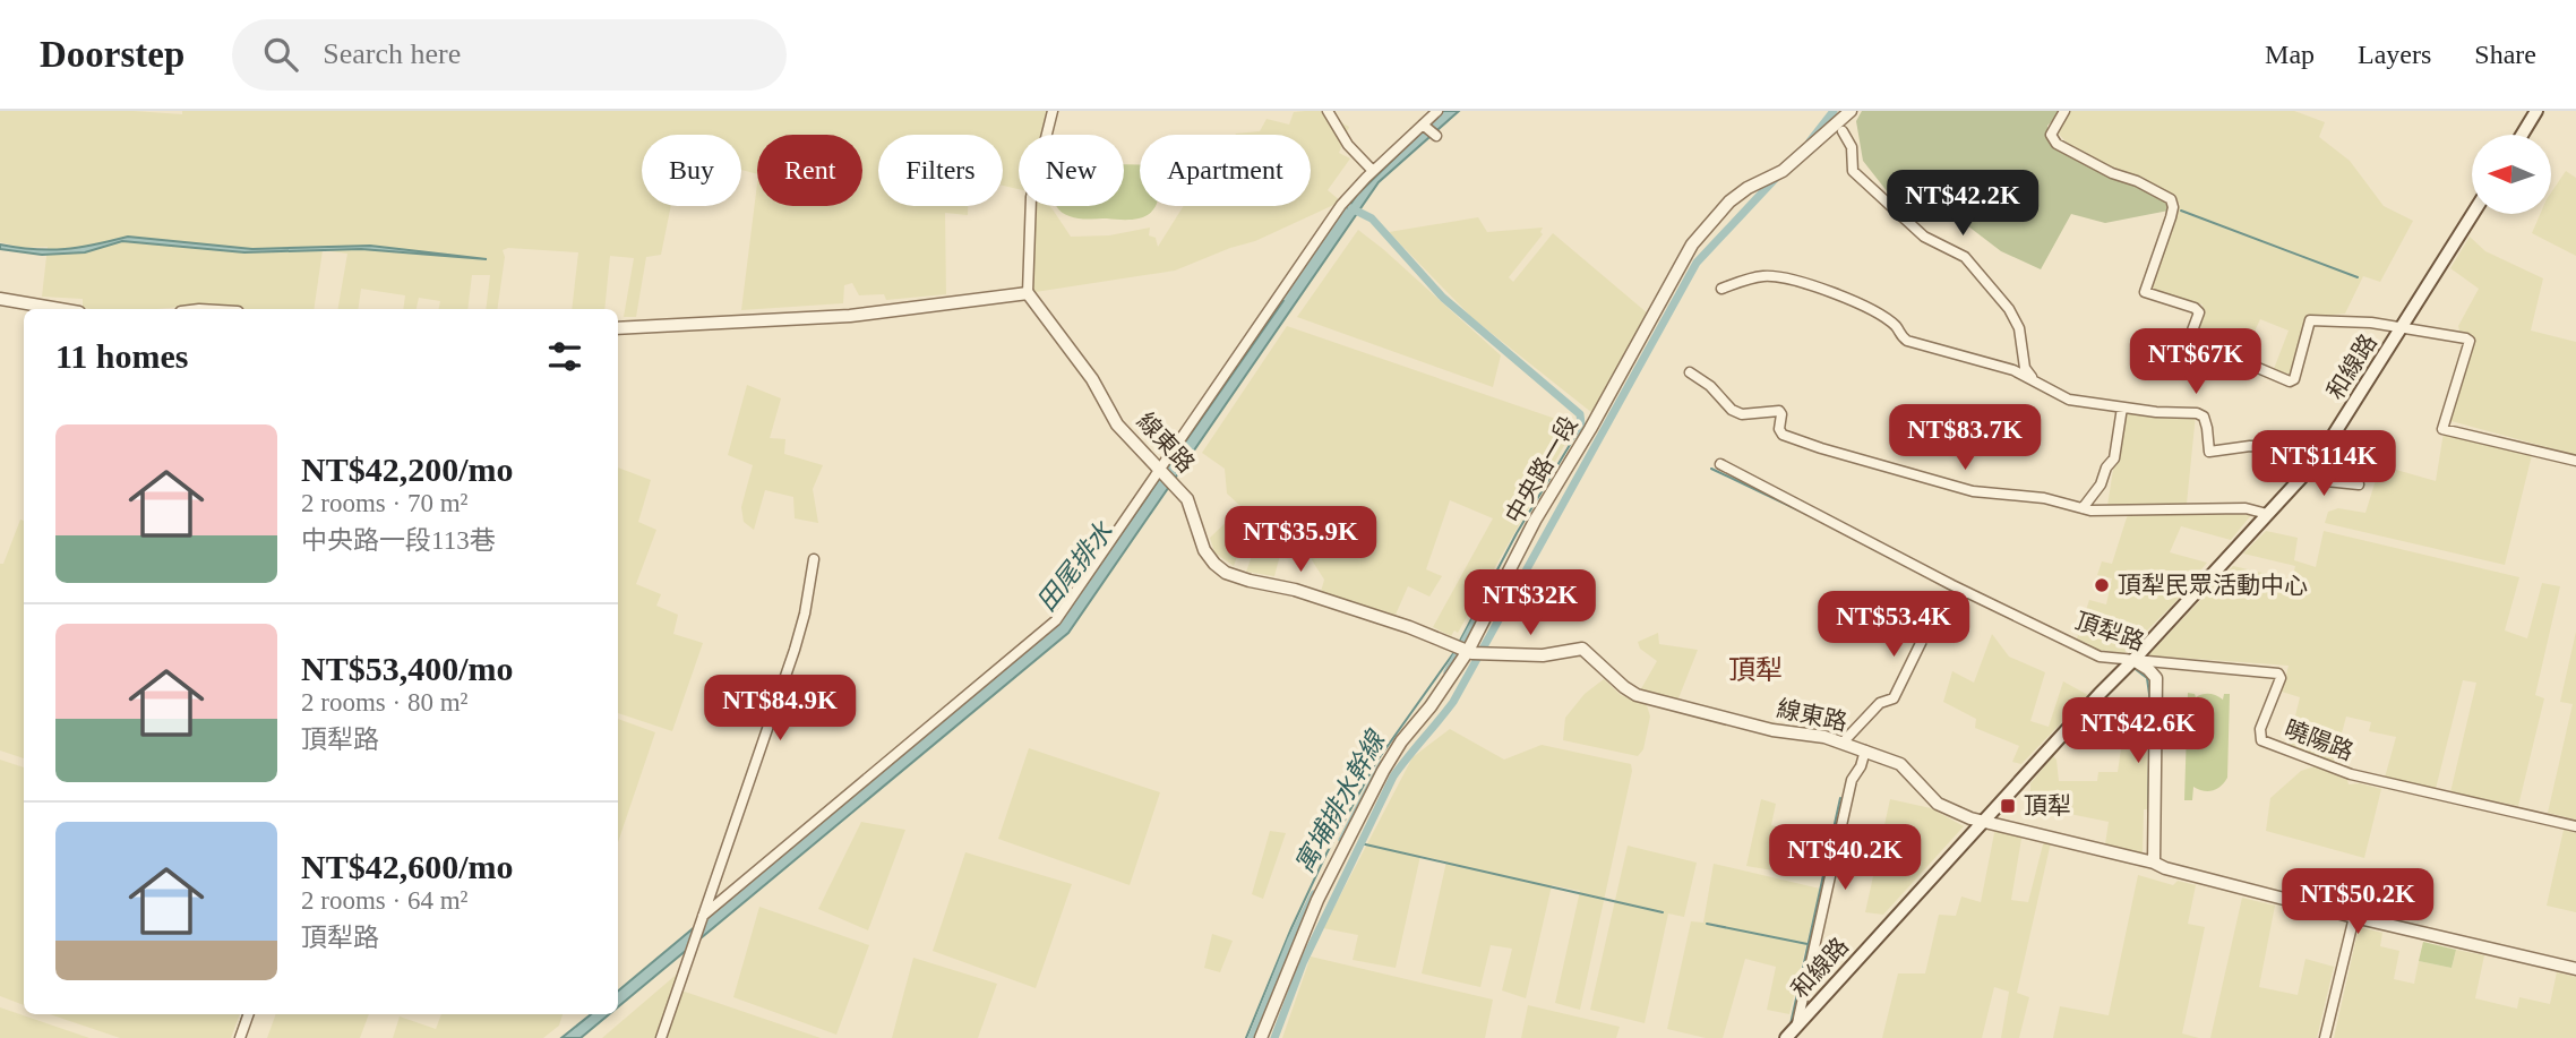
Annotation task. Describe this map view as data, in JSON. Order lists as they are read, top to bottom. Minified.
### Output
{"streets":{"main road":["和線路"],"street":["線東路","中央路一段","頂犁路","曉陽路"]},"crossings":[["和線路","線東路"],["和線路","頂犁路"],["和線路","曉陽路"],["線東路","中央路一段"],["線東路","頂犁路"],["頂犁路","曉陽路"]],"districts":["頂犁"],"water":["田尾排水","寓埔排水幹線"],"places":{"other":["頂犁民眾活動中心"],"transit":["頂犁"]},"north":"left","page":{"header":"Doorstep","search":"Search here","nav":["Map","Layers","Share"],"chip":["Buy","Rent","Filters","New","Apartment"],"price":["NT$42.2K","NT$67K","NT$83.7K","NT$114K","NT$35.9K","NT$32K","NT$53.4K","NT$84.9K","NT$42.6K","NT$40.2K","NT$50.2K"],"heading":"11 homes","list":[{"name":"NT$42,200/mo","note":"2 rooms · 70 m² · 中央路一段113巷"},{"name":"NT$53,400/mo","note":"2 rooms · 80 m² · 頂犁路"},{"name":"NT$42,600/mo","note":"2 rooms · 64 m² · 頂犁路"}]}}
